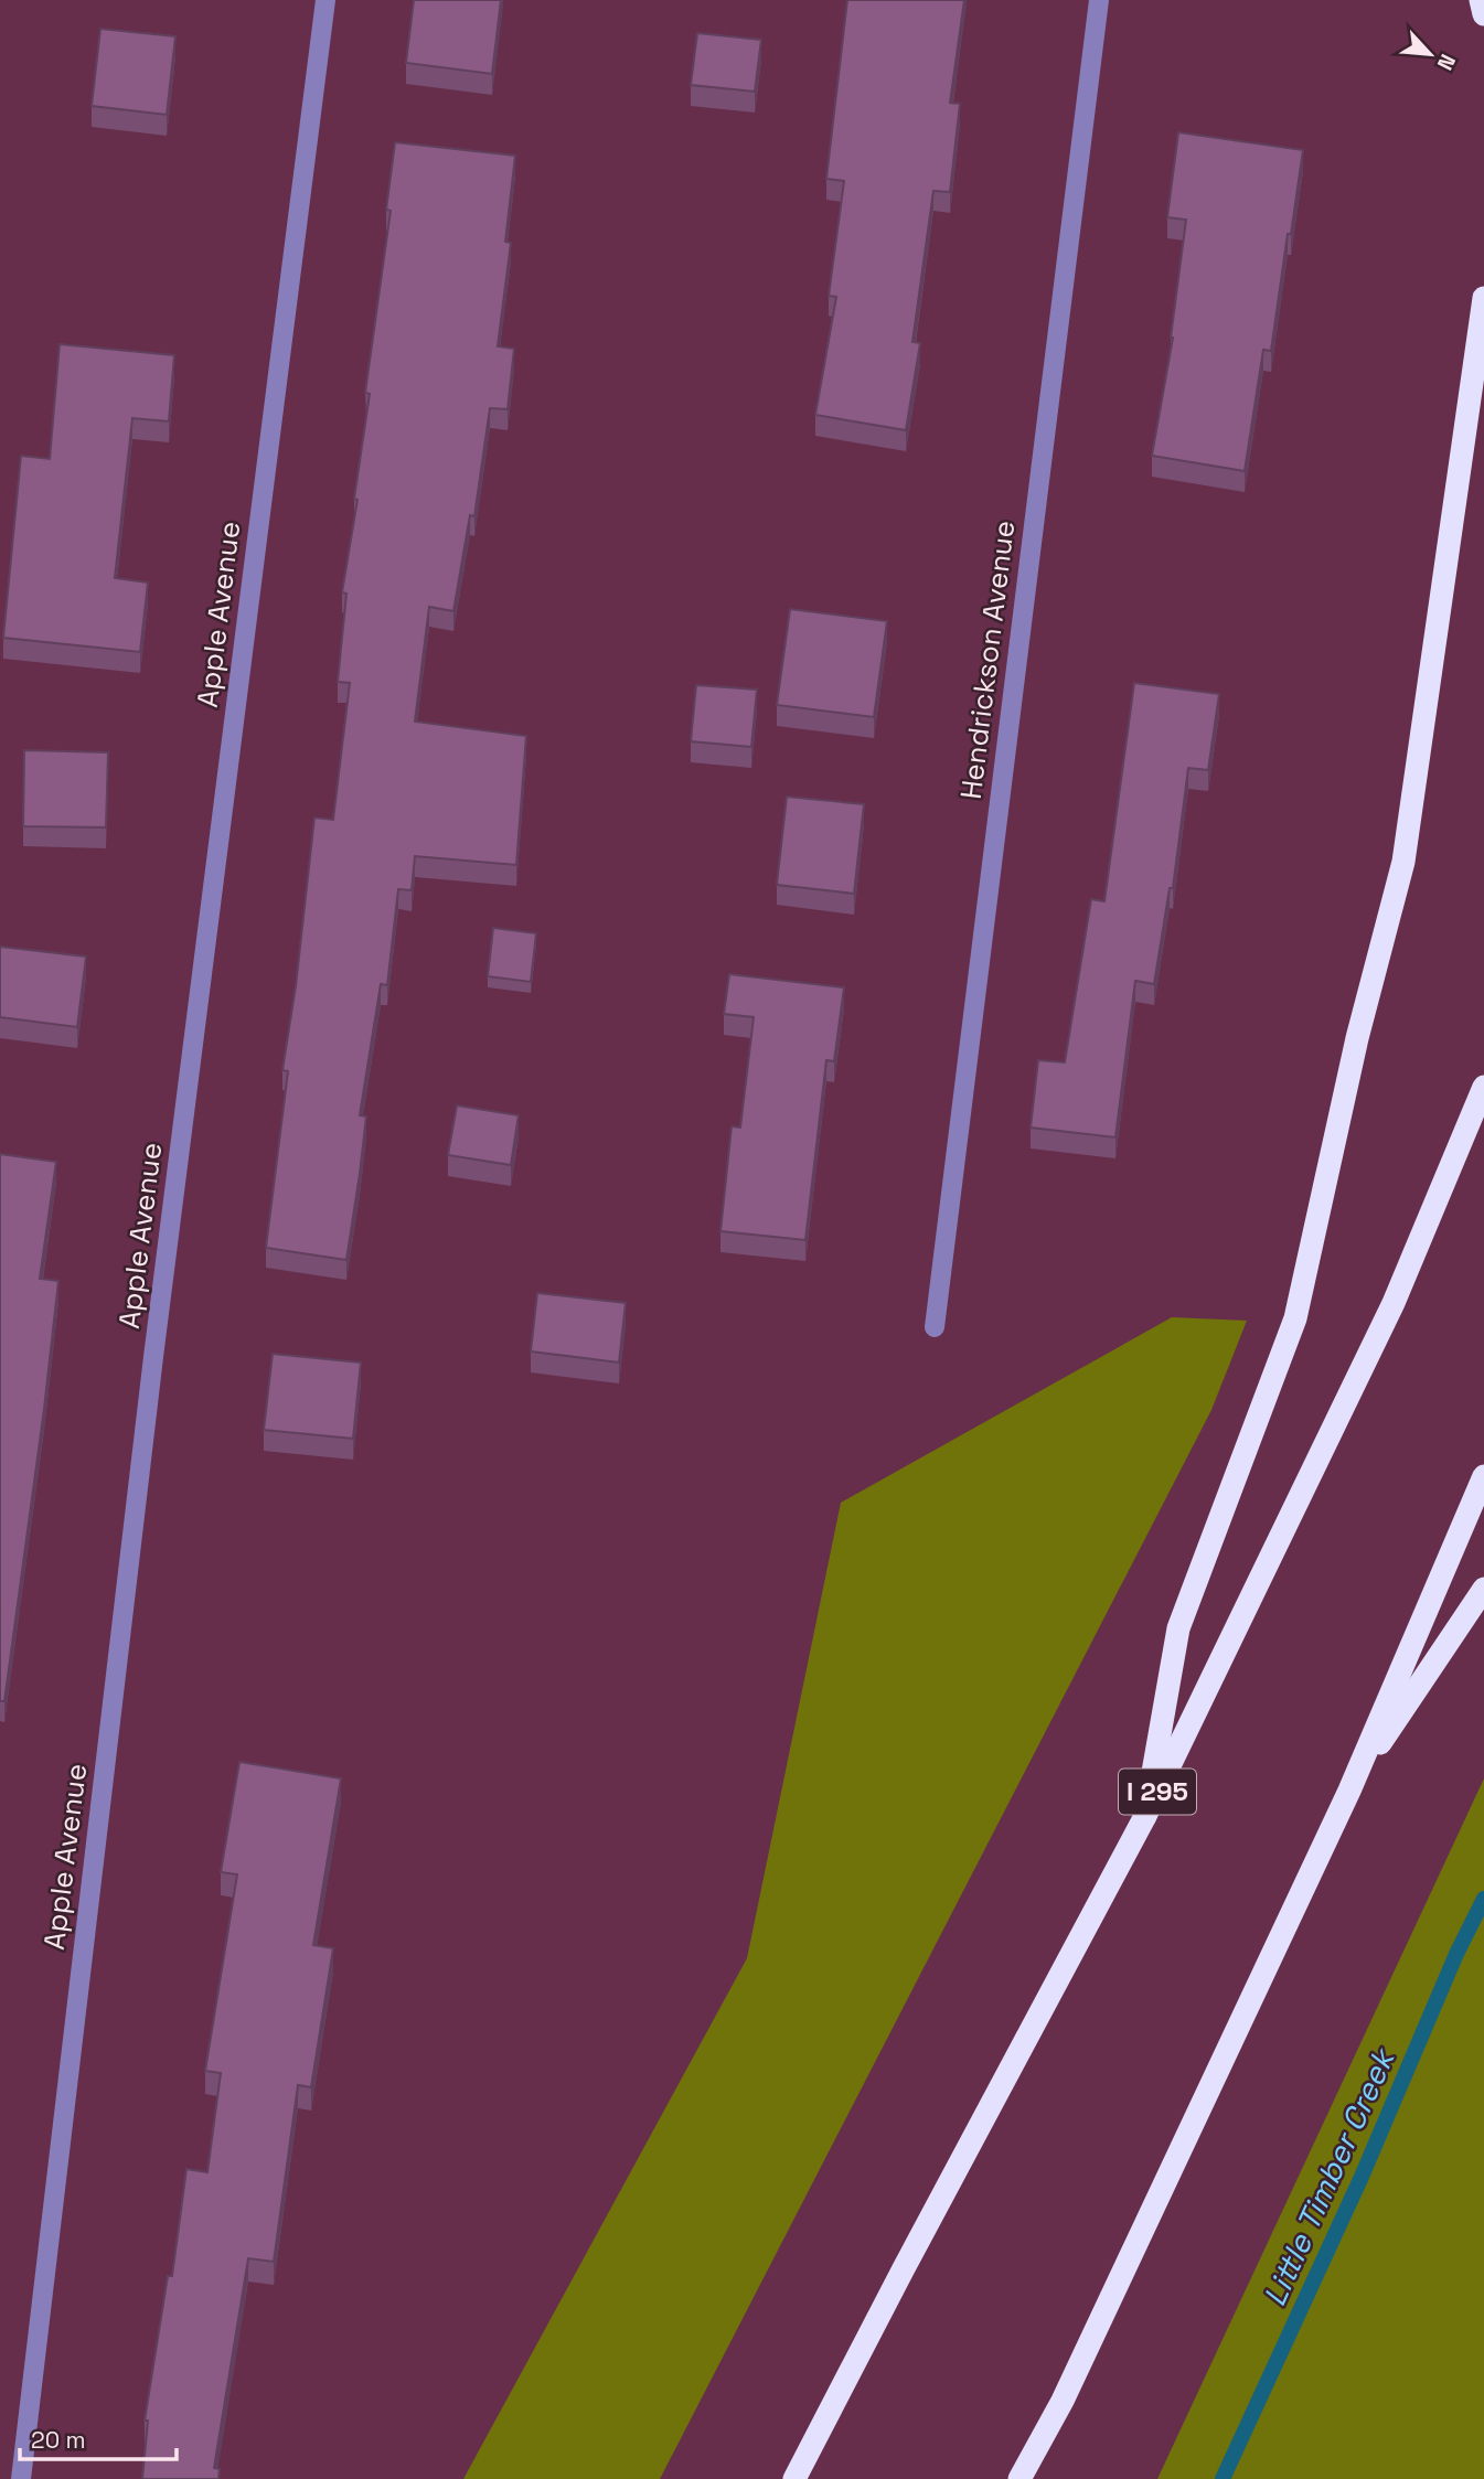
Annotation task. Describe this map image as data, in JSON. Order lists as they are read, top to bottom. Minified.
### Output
{"streets":{"highway":["I 295"],"street":["Apple Avenue","Hendrickson Avenue"]},"water":["Little Timber Creek"],"scale_bar":"20 m","north":"bottom right"}
